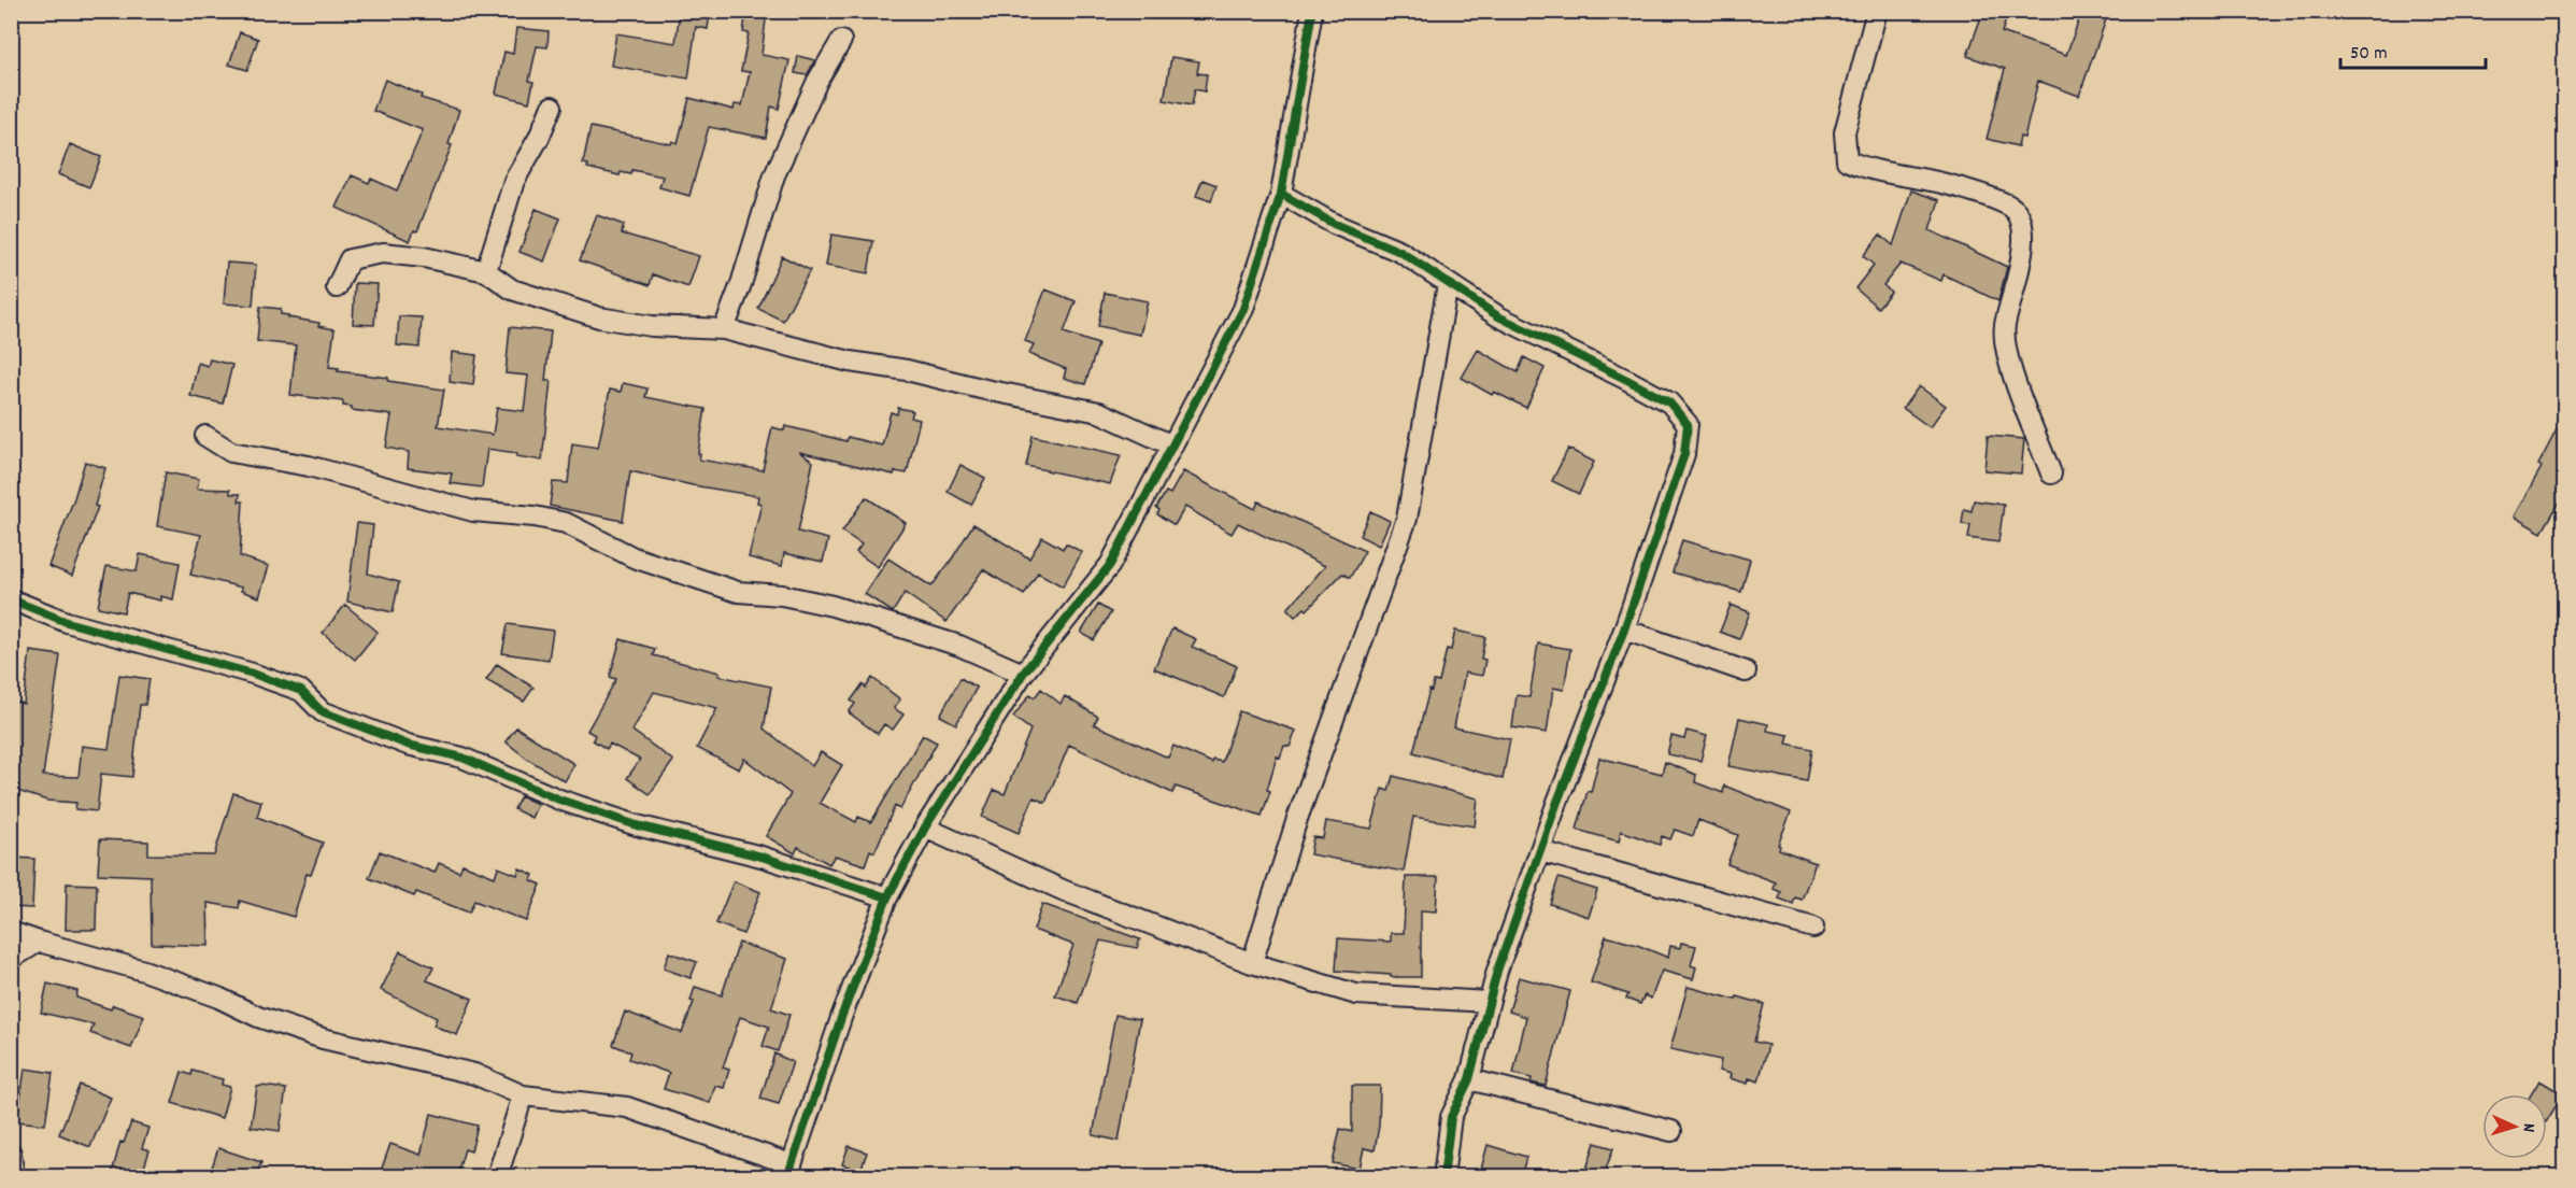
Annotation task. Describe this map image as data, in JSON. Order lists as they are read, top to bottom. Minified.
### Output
{"scale_bar":"50 m","north":"right"}
